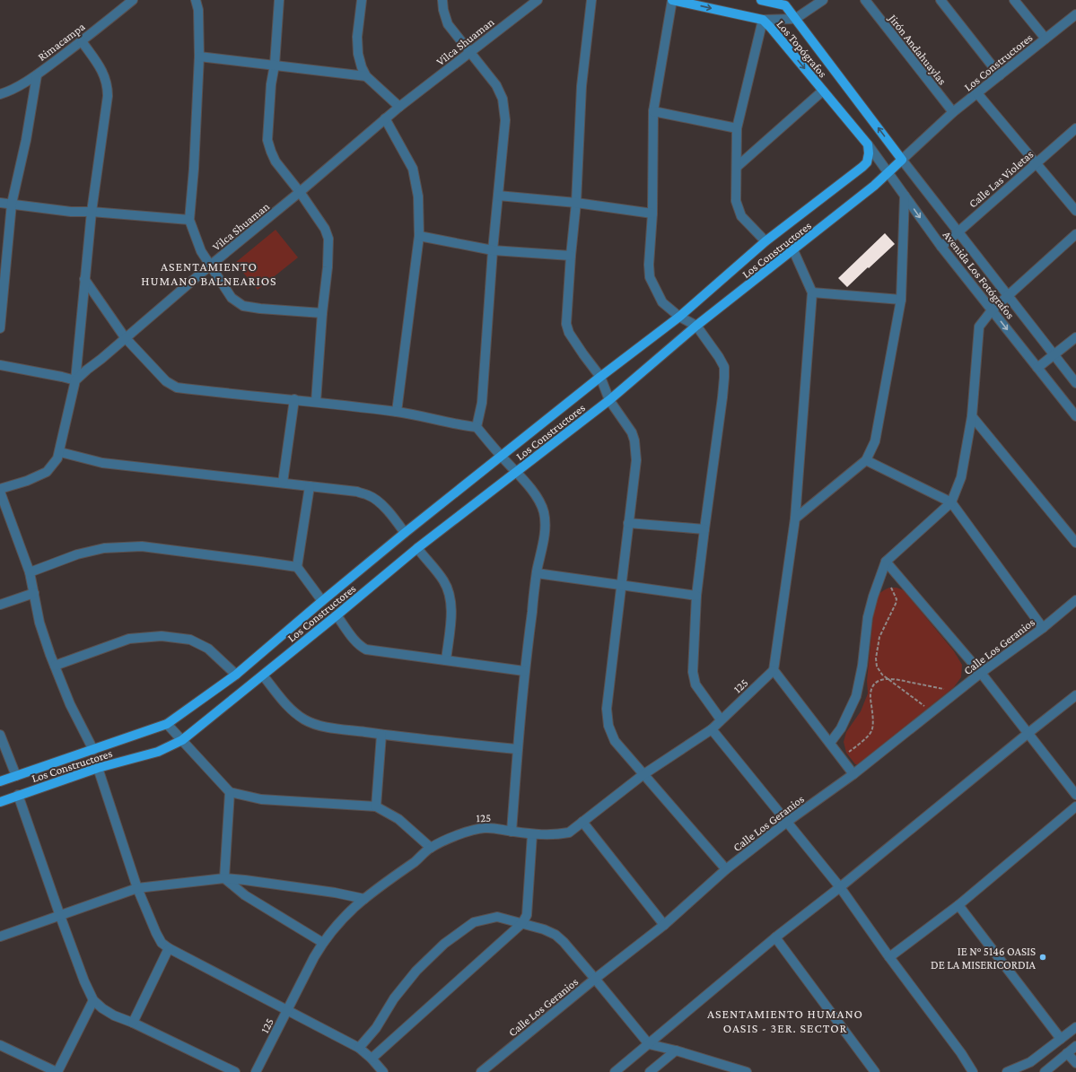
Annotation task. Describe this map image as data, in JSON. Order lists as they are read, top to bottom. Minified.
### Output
{"streets":{"main road":["Los Topógrafos","Los Constructores"],"street":["Rimacampa","Vilca Shuaman","Jirón Andahuaylas","Calle Las Violetas","Avenida Los Fotógrafos","Calle Los Geranios","125"]},"crossings":[["Los Topógrafos","Los Constructores"],["Los Topógrafos","Avenida Los Fotógrafos"],["Jirón Andahuaylas","Los Constructores"],["Los Constructores","Avenida Los Fotógrafos"],["Calle Las Violetas","Avenida Los Fotógrafos"]],"districts":["ASENTAMIENTO HUMANO BALNEARIOS","ASENTAMIENTO HUMANO OASIS - 3ER. SECTOR"],"places":["IE N° 5146 OASIS DE LA MISERICORDIA"]}
